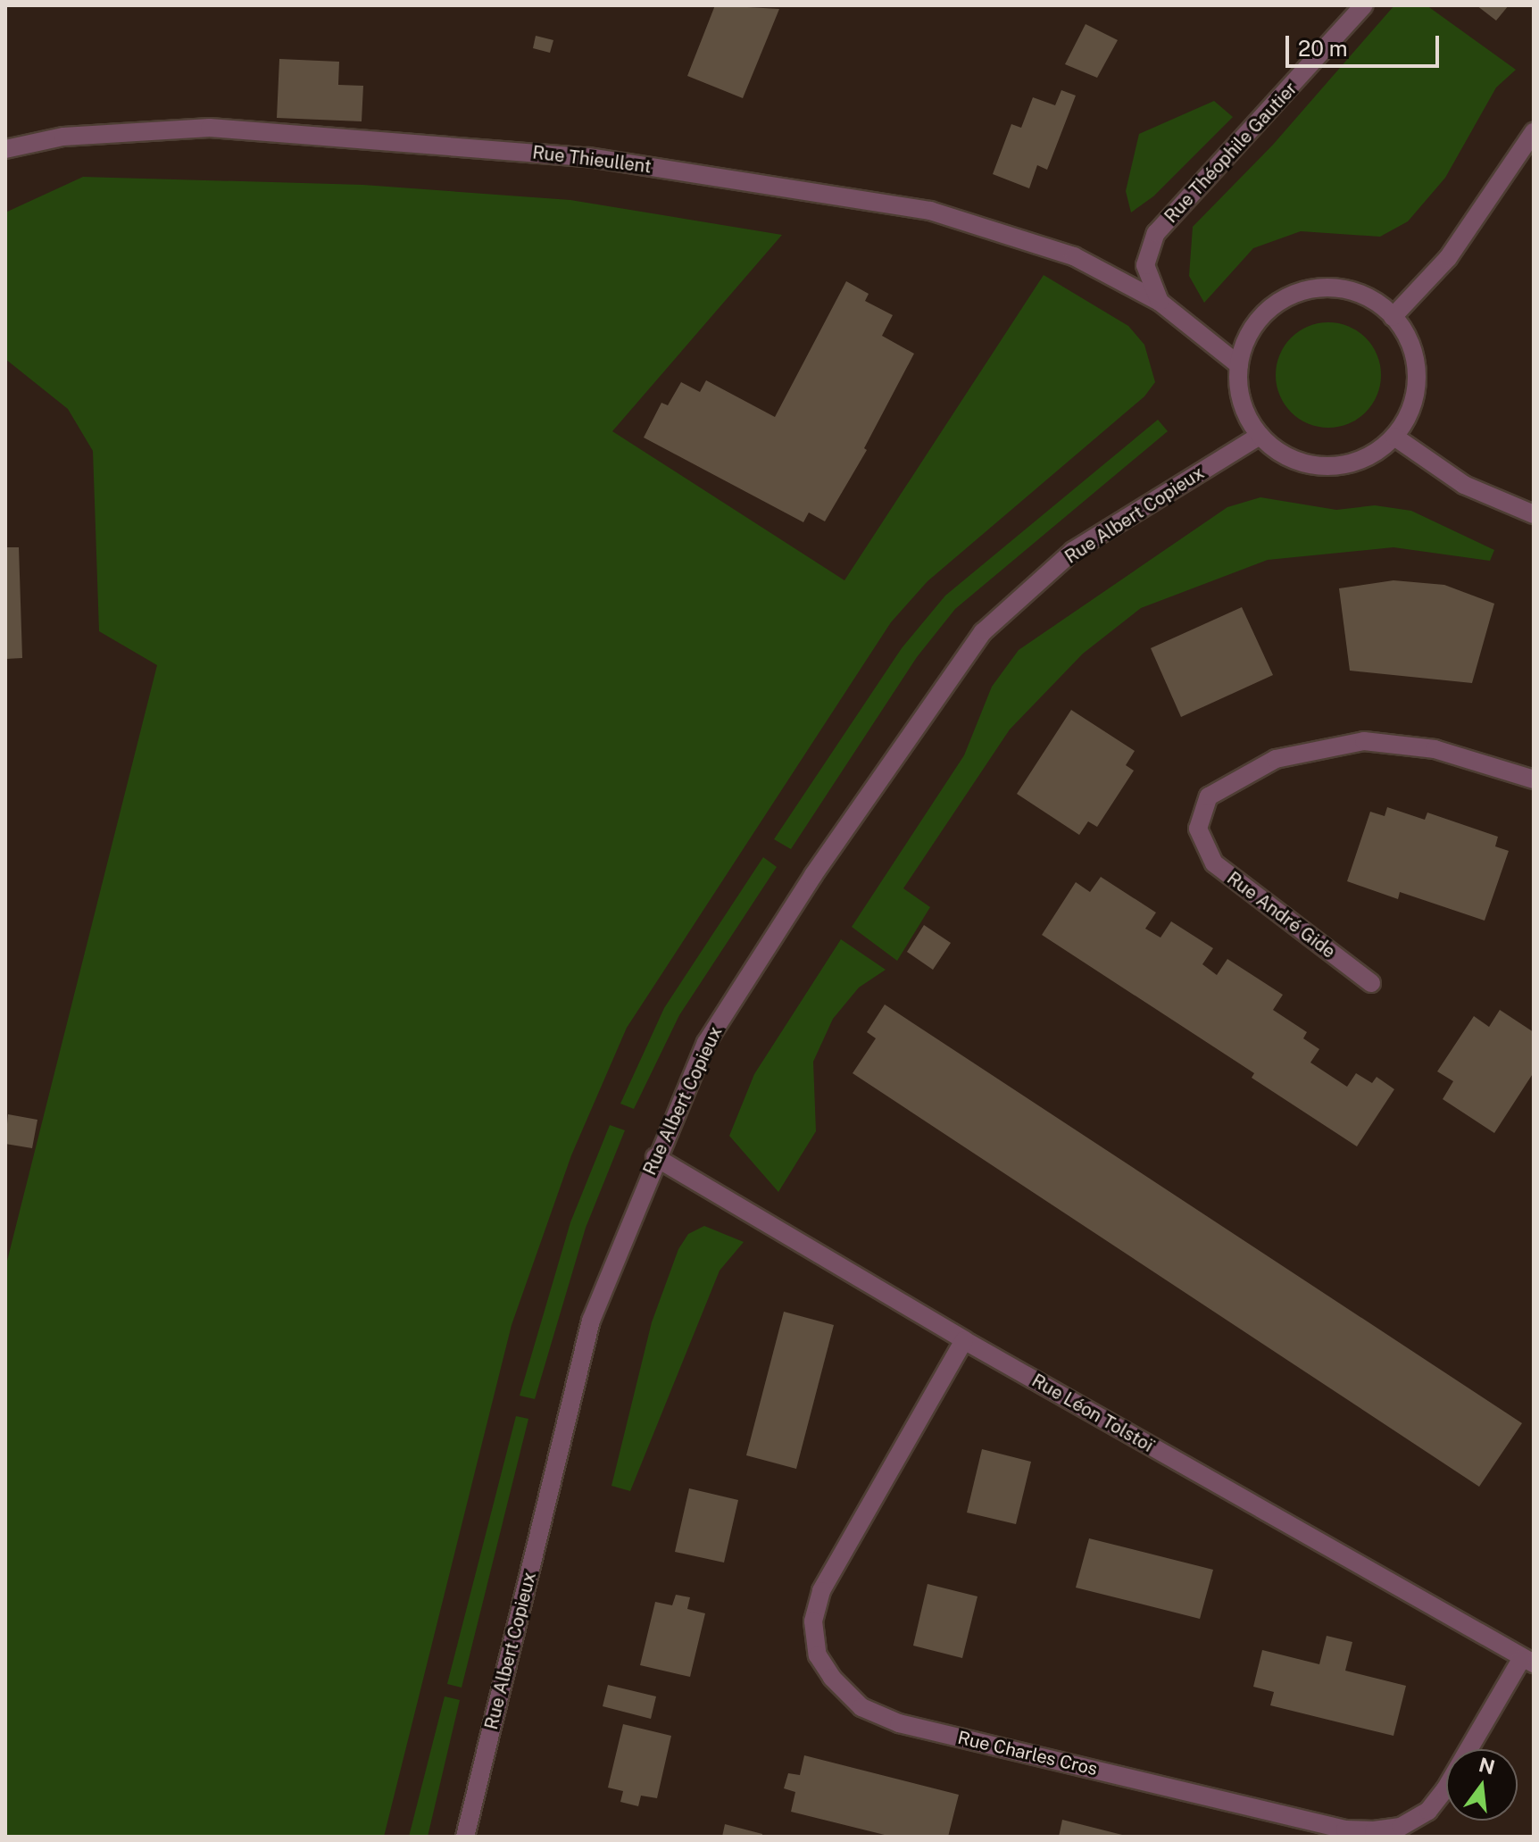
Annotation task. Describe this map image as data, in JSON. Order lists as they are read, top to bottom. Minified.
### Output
{"streets":{"street":["Rue Théophile Gautier","Rue Thieullent","Rue Albert Copieux","Rue André Gide","Rue Léon Tolstoï","Rue Charles Cros"]},"crossings":[["Rue Théophile Gautier","Rue Thieullent"],["Rue Albert Copieux","Rue Léon Tolstoï"],["Rue Léon Tolstoï","Rue Charles Cros"]],"scale_bar":"20 m","north":"top"}
